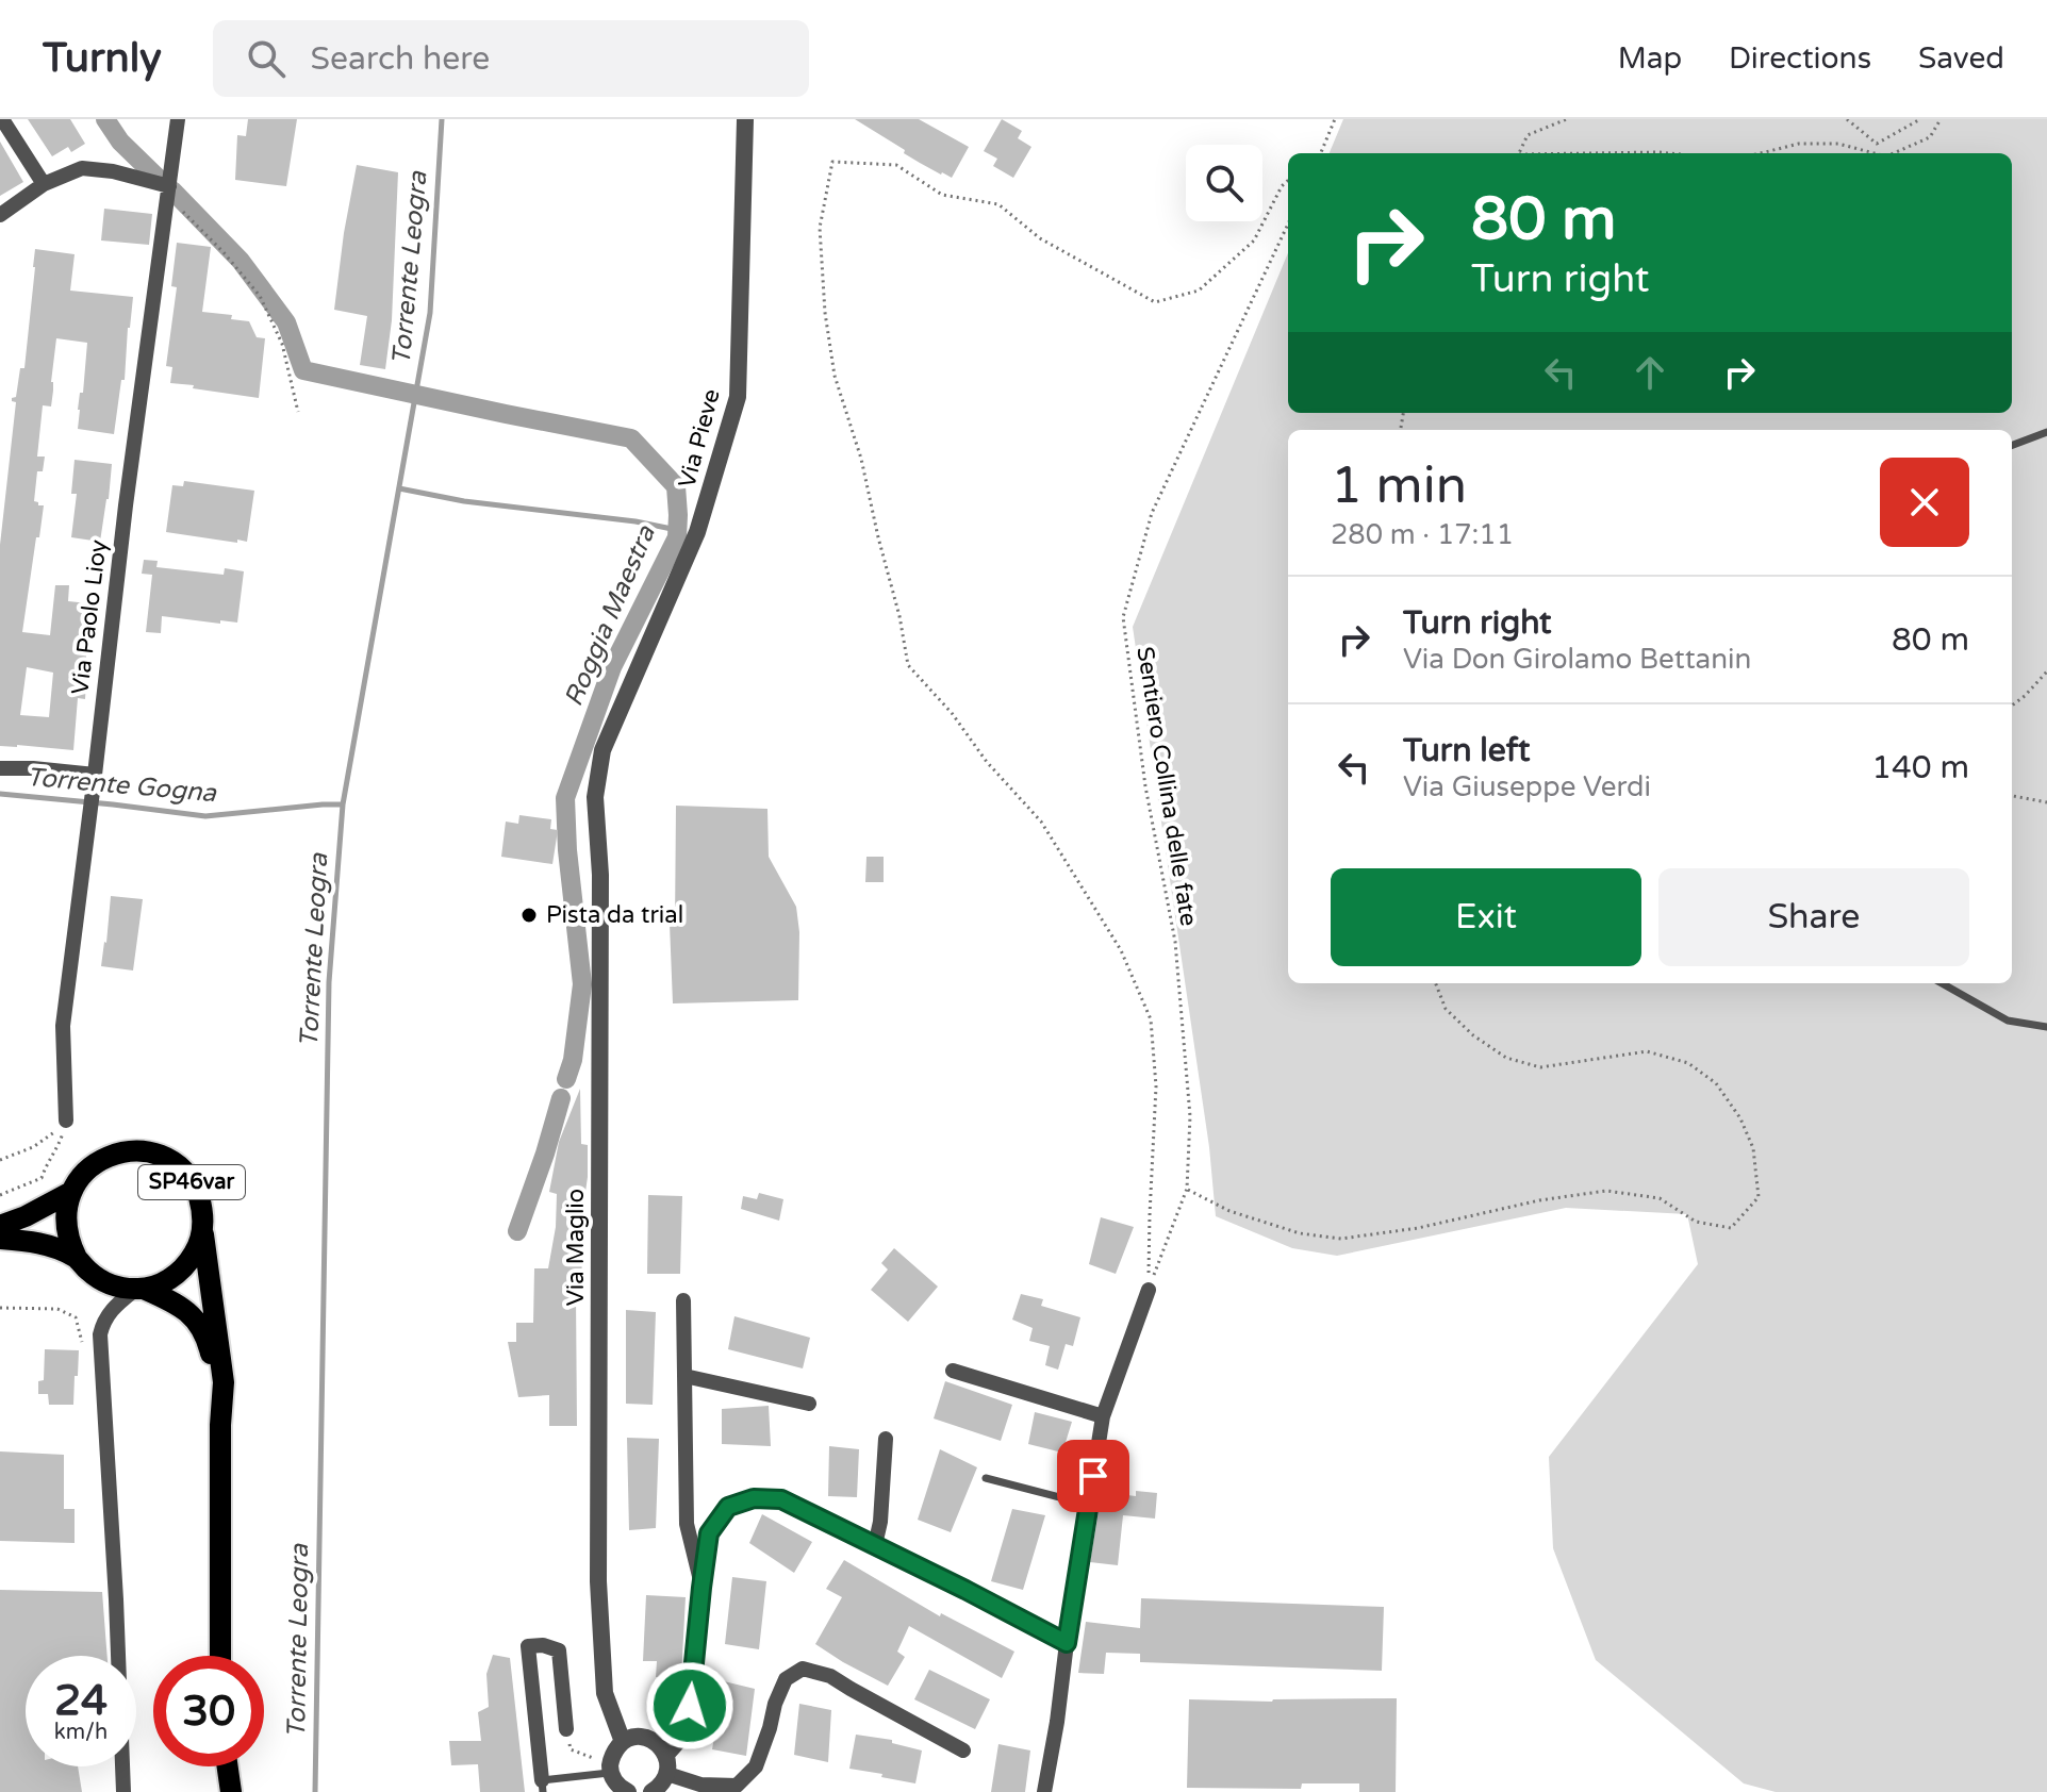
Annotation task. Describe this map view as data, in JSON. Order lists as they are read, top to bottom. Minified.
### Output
{"streets":{"main road":["SP46var"],"street":["Via Pieve","Via Paolo Lioy","Via Maglio"],"path":["Sentiero Collina delle fate"]},"crossings":[["Via Pieve","Via Maglio"]],"water":["Torrente Leogra","Roggia Maestra","Torrente Gogna"],"places":["Pista da trial"],"page":{"header":"Turnly","search":"Search here","nav":["Map","Directions","Saved"],"turn":["80 m","Turn right"],"heading":["1 min","280 m · 17:11"],"list":[{"name":"Turn right","note":"Via Don Girolamo Bettanin","value":"80 m"},{"name":"Turn left","note":"Via Giuseppe Verdi","value":"140 m"}],"buttons":["Exit","Share"],"speed":"24 km/h","limit":"30"}}
